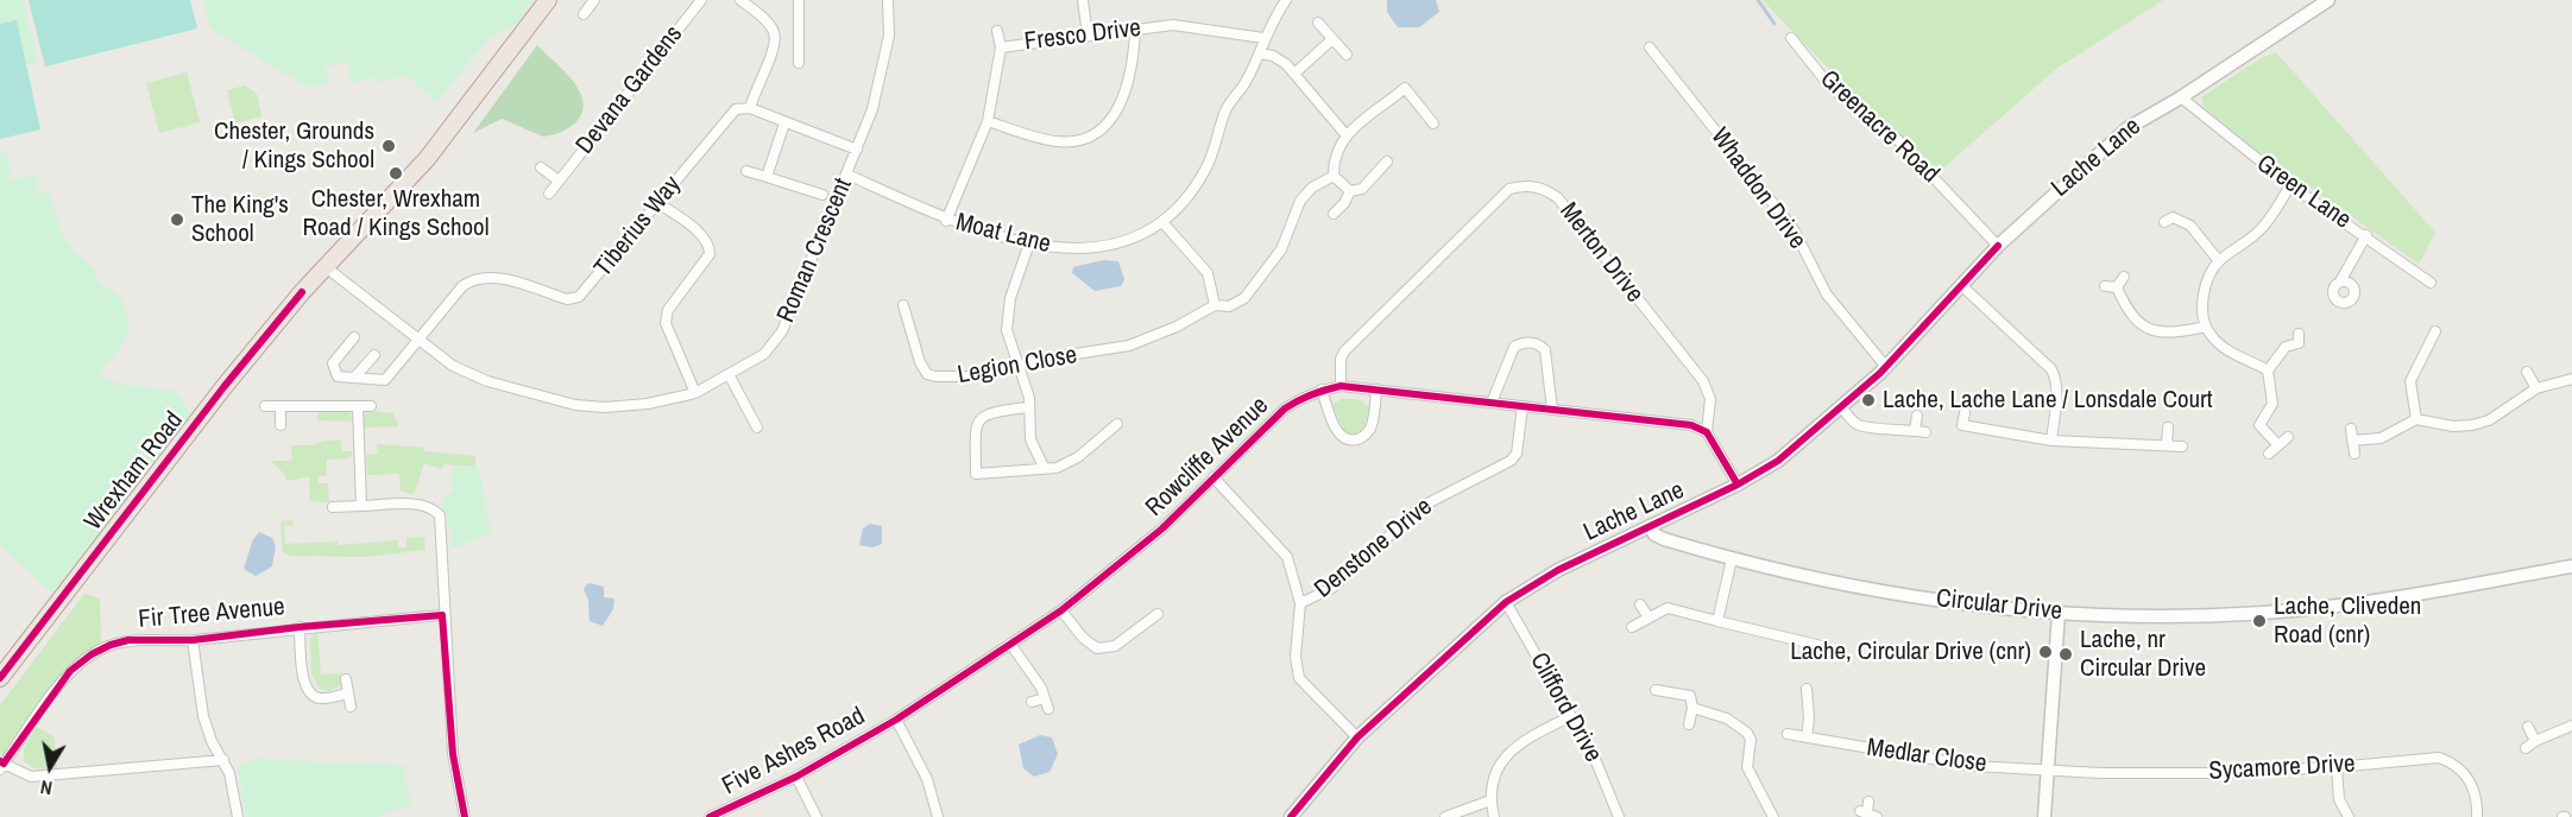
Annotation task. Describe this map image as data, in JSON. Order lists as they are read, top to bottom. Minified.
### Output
{"streets":{"highway":["Wrexham Road"],"street":["Fresco Drive","Devana Gardens","Greenacre Road","Lache Lane","Whaddon Drive","Green Lane","Tiberius Way","Moat Lane","Roman Crescent","Merton Drive","Legion Close","Rowcliffe Avenue","Denstone Drive","Circular Drive","Fir Tree Avenue","Clifford Drive","Five Ashes Road","Medlar Close","Sycamore Drive"]},"crossings":[["Fresco Drive","Moat Lane"],["Greenacre Road","Lache Lane"],["Lache Lane","Whaddon Drive"],["Lache Lane","Green Lane"],["Lache Lane","Circular Drive"],["Lache Lane","Clifford Drive"],["Tiberius Way","Roman Crescent"],["Moat Lane","Roman Crescent"],["Roman Crescent","Wrexham Road"],["Merton Drive","Rowcliffe Avenue"],["Rowcliffe Avenue","Denstone Drive"],["Rowcliffe Avenue","Five Ashes Road"],["Medlar Close","Sycamore Drive"]],"places":["Chester, Grounds / Kings School","Chester, Wrexham Road / Kings School","The King's School","Lache, Lache Lane / Lonsdale Court","Lache, Cliveden Road (cnr)","Lache, Circular Drive (cnr)","Lache, nr Circular Drive"],"north":"bottom"}
